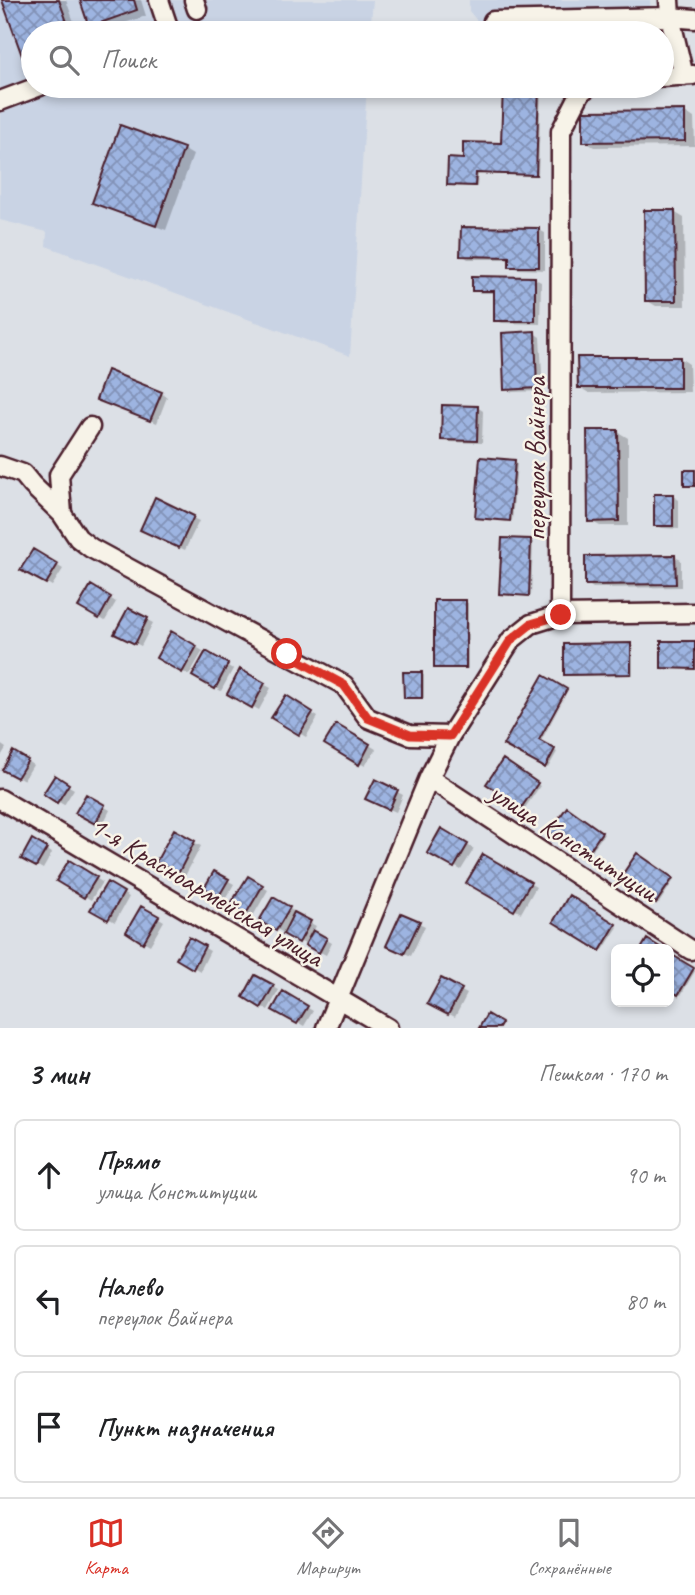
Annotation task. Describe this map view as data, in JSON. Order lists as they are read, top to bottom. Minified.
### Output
{"streets":{"street":["переулок Вайнера","улица Конституции","1-я Красноармейская улица"]},"page":{"search":"Поиск","heading":["3 мин","Пешком · 170 m"],"list":[["Прямо","улица Конституции","90 m"],["Налево","переулок Вайнера","80 m"],"Пункт назначения"],"nav":["Карта","Маршрут","Сохранённые"]}}
